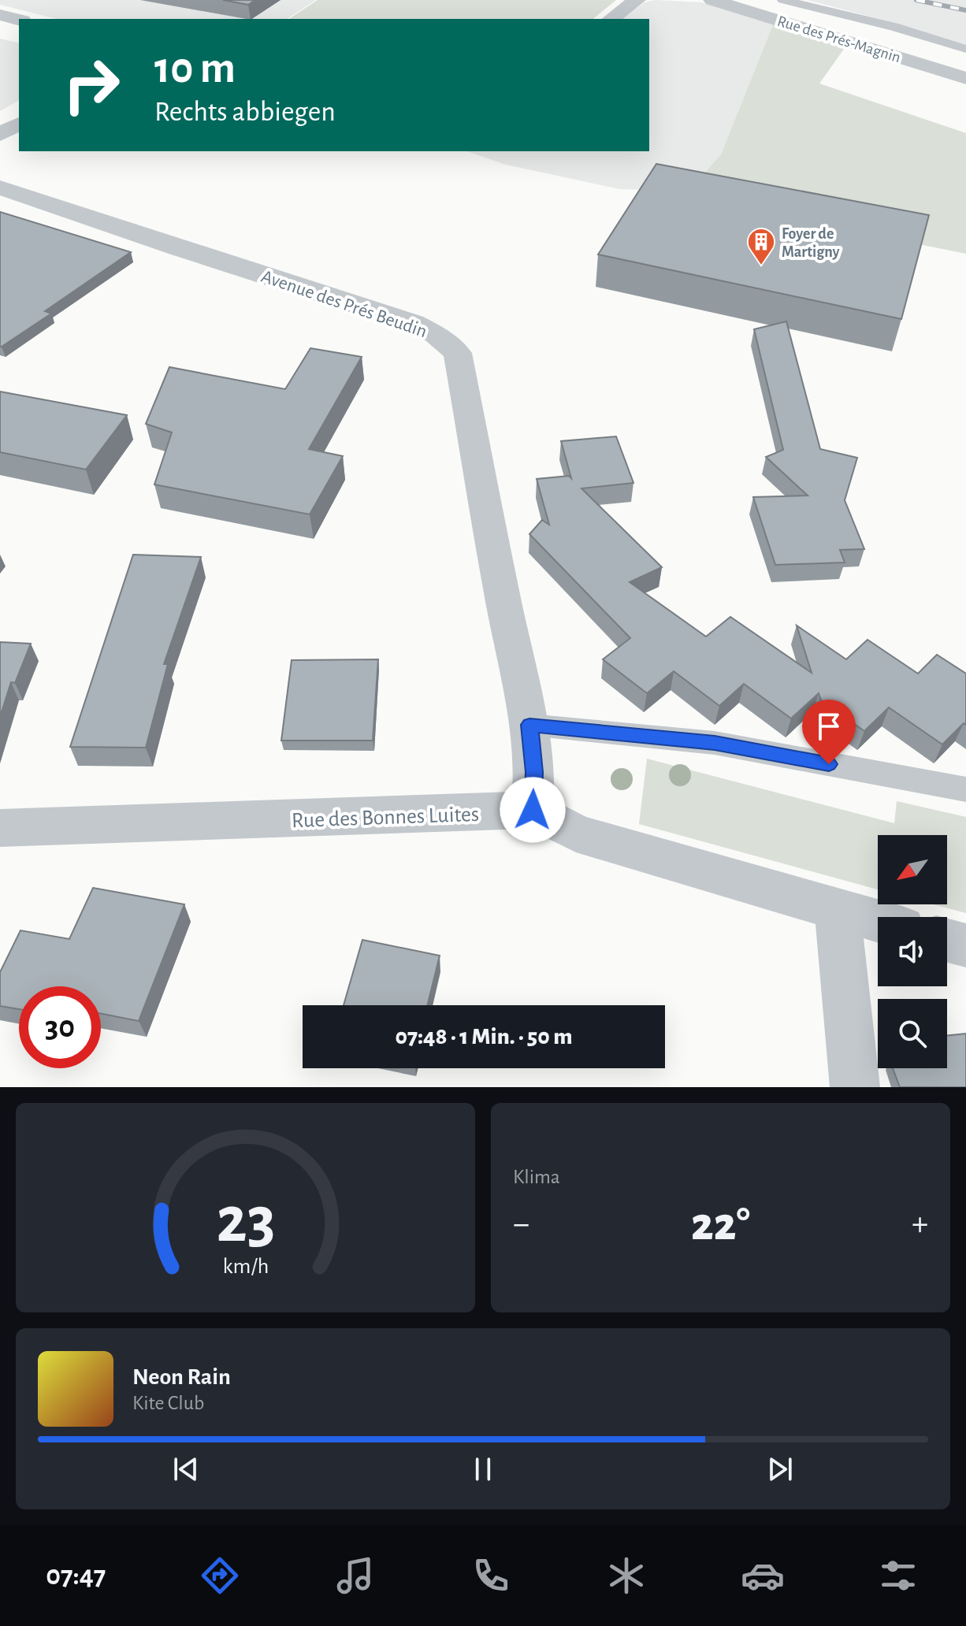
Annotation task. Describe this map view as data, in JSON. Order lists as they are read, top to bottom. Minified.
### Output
{"streets":{"street":["Rue des Prés-Magnin","Avenue des Prés Beudin","Rue des Bonnes Luites"]},"crossings":[["Avenue des Prés Beudin","Rue des Bonnes Luites"]],"places":{"building":["Foyer de Martigny"]},"north":"bottom left","page":{"turn":["10 m","Rechts abbiegen"],"limit":"30","trip":"07:48 · 1 Min. · 50 m","tile":"Klima","heat":["−","22°","+"],"song":["Neon Rain","Kite Club"],"tabs":"07:47","gauge":["23","km/h"]}}
